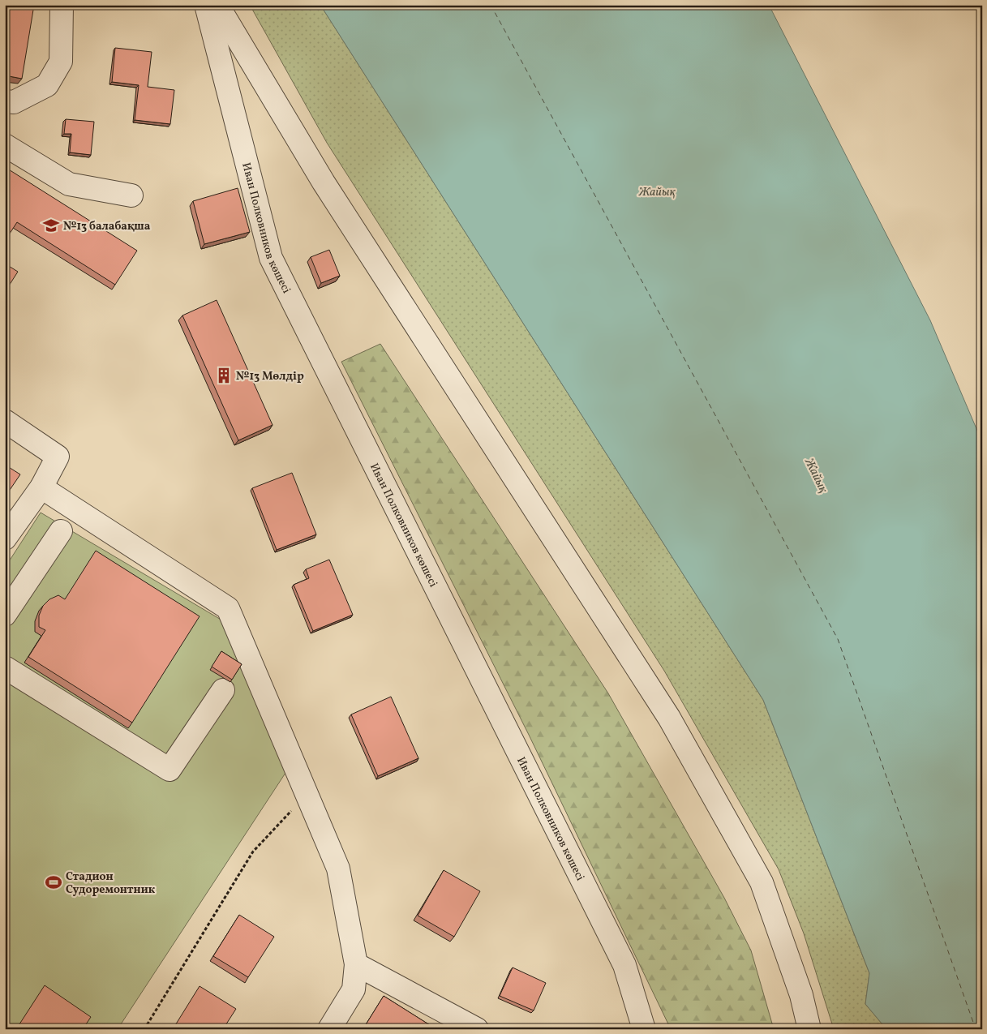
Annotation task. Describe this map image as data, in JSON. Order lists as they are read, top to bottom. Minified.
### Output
{"streets":{"street":["Иван Полковников көшесі"]},"water":["Жайық"],"places":{"school or university":["№13 балабақша"],"building":["№13 Мөлдiр"],"sports":["Стадион Судоремонтник"]}}
